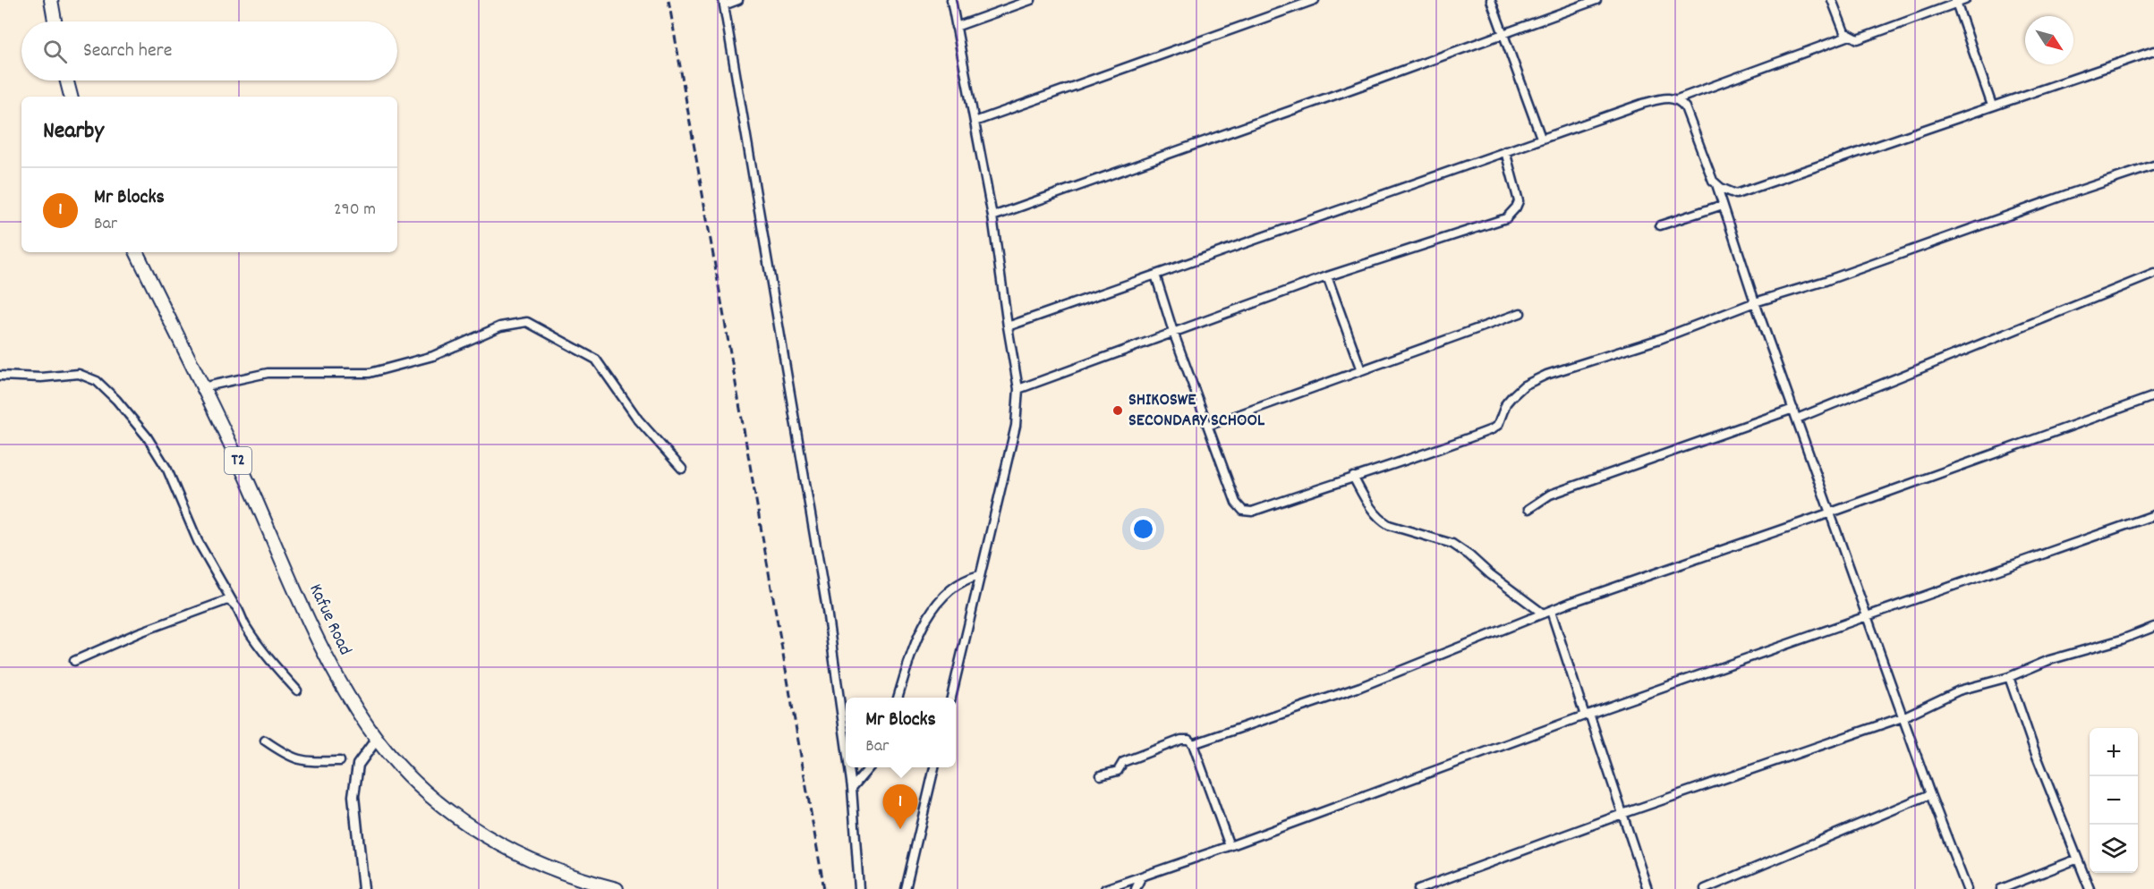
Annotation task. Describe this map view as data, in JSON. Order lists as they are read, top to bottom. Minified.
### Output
{"streets":{"highway":["T2","Kafue Road"]},"places":["SHIKOSWE SECONDARY SCHOOL"],"north":"bottom right","page":{"search":"Search here","heading":"Nearby","list":[{"mark":"1","name":"Mr Blocks","note":"Bar","value":"290 m"}],"popup":["Mr Blocks","Bar"],"map_buttons":["+","−"],"pins":"1"}}
